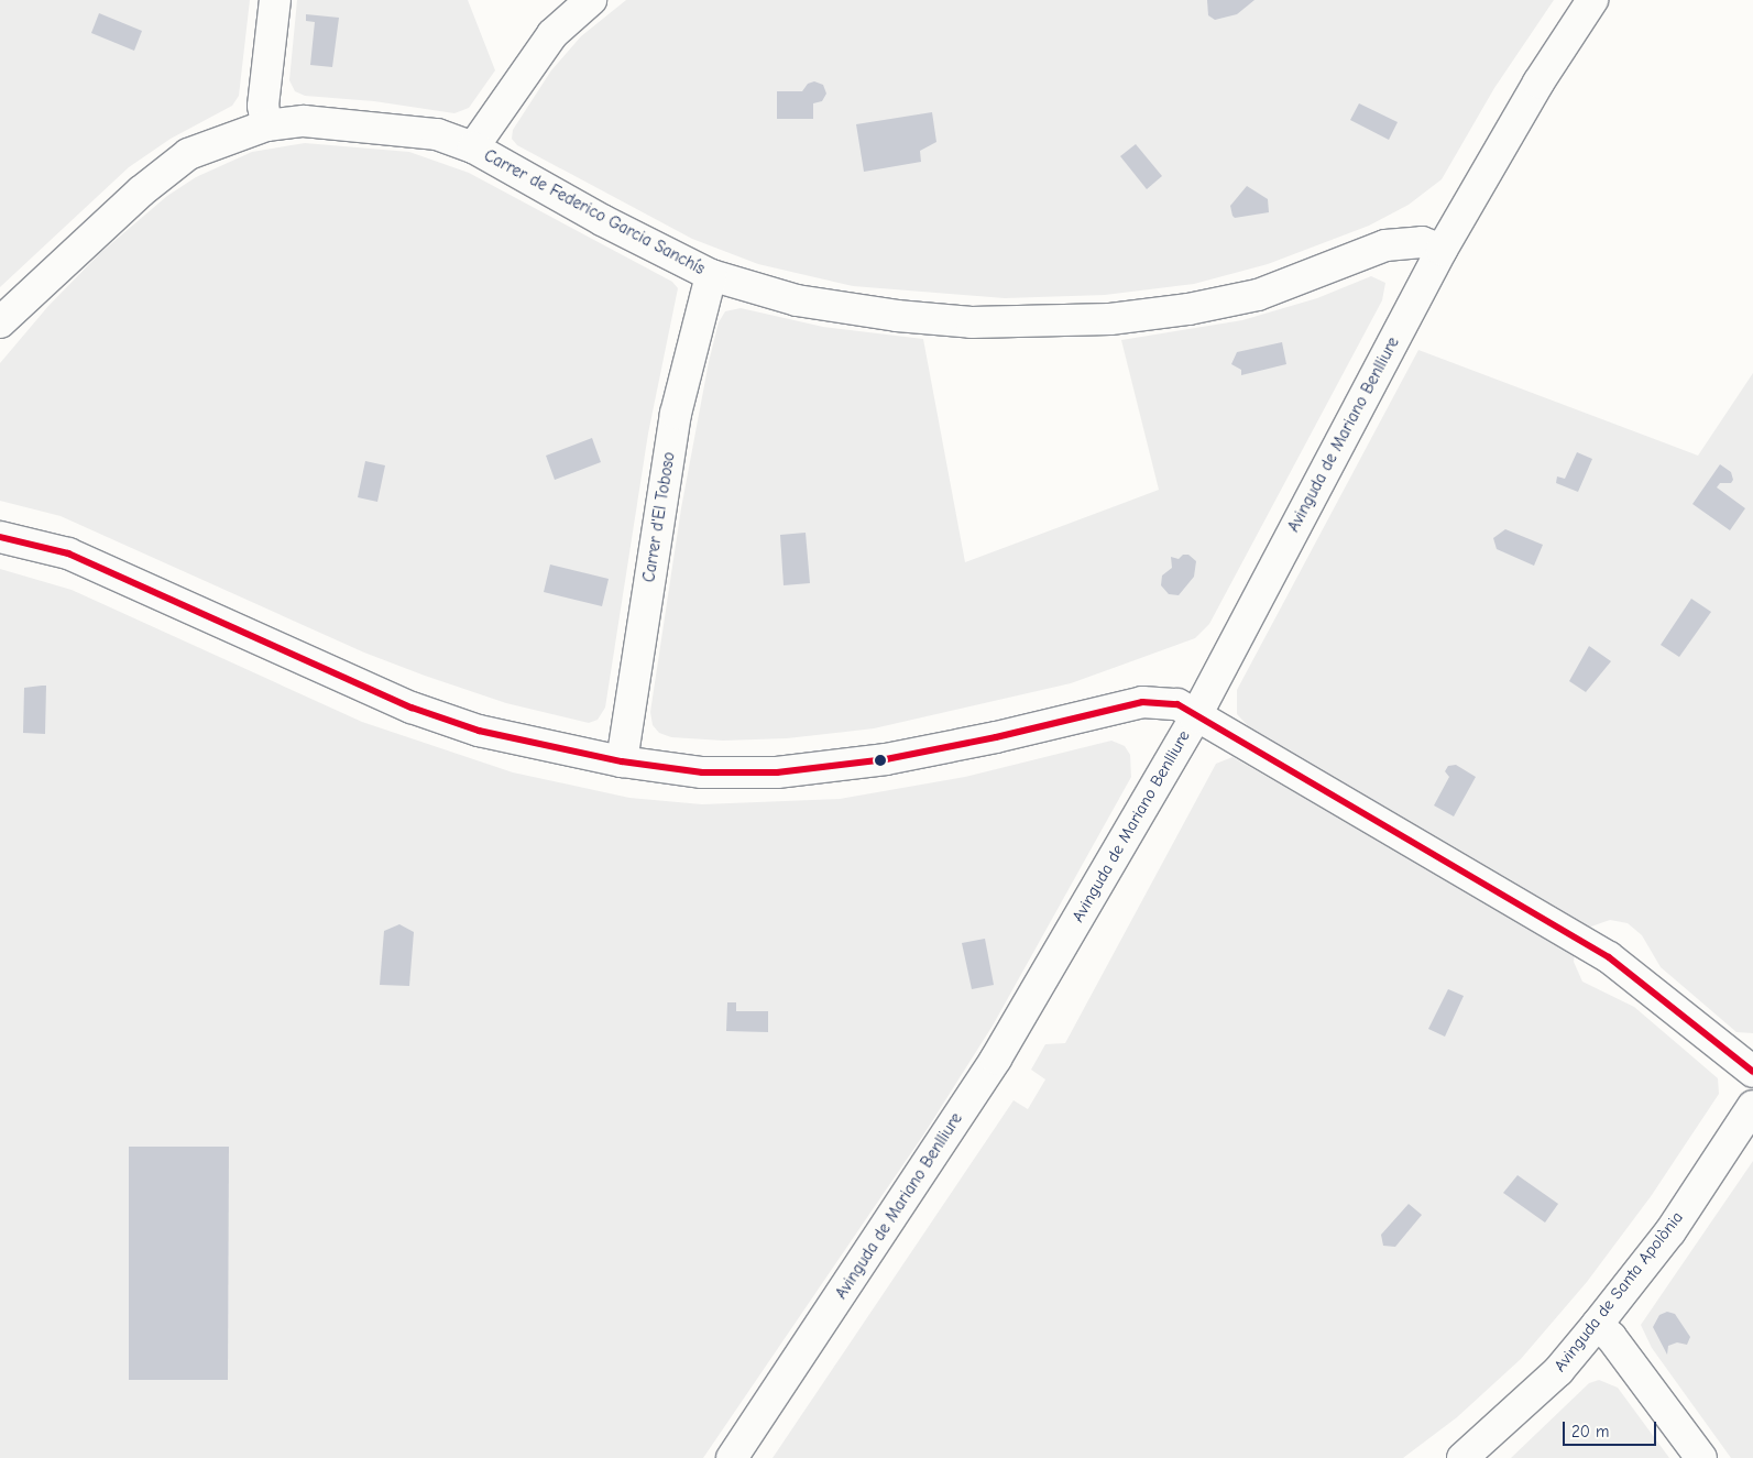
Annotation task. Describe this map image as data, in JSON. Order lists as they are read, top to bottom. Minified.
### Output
{"streets":{"street":["Carrer de Federico Garcia Sanchís","Avinguda de Mariano Benlliure","Carrer d'El Toboso","Avinguda de Santa Apolònia"]},"crossings":[["Carrer de Federico Garcia Sanchís","Avinguda de Mariano Benlliure"],["Carrer de Federico Garcia Sanchís","Carrer d'El Toboso"]],"scale_bar":"20 m"}
